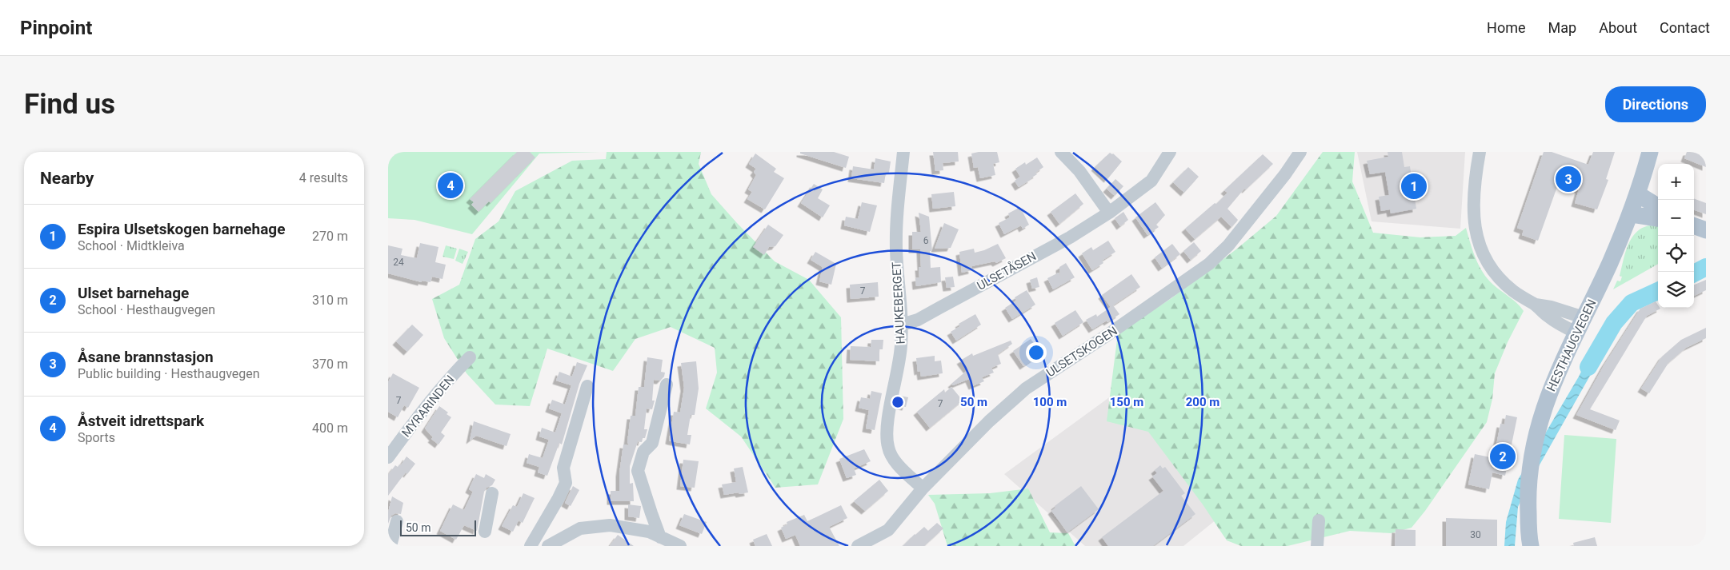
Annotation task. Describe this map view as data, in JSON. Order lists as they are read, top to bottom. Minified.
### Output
{"streets":{"main road":["HESTHAUGVEGEN"],"street":["ULSETÅSEN","HAUKEBERGET","ULSETSKOGEN","MYRARINDEN"]},"crossings":[["ULSETÅSEN","HAUKEBERGET"],["HAUKEBERGET","ULSETSKOGEN"]],"house_numbers":["6","24","7","7","7","30"],"scale_bar":"50 m","page":{"header":"Pinpoint","nav":["Home","Map","About","Contact"],"buttons":"Directions","title":"Find us","heading":["Nearby","4 results"],"map_buttons":["+","−"],"pins":["3","4","1","2"],"list":[{"mark":"1","name":"Espira Ulsetskogen barnehage","note":"School · Midtkleiva","value":"270 m"},{"mark":"2","name":"Ulset barnehage","note":"School · Hesthaugvegen","value":"310 m"},{"mark":"3","name":"Åsane brannstasjon","note":"Public building · Hesthaugvegen","value":"370 m"},{"mark":"4","name":"Åstveit idrettspark","note":"Sports","value":"400 m"}],"scale":"50 m"},"rings":["50 m","100 m","150 m","200 m"]}
